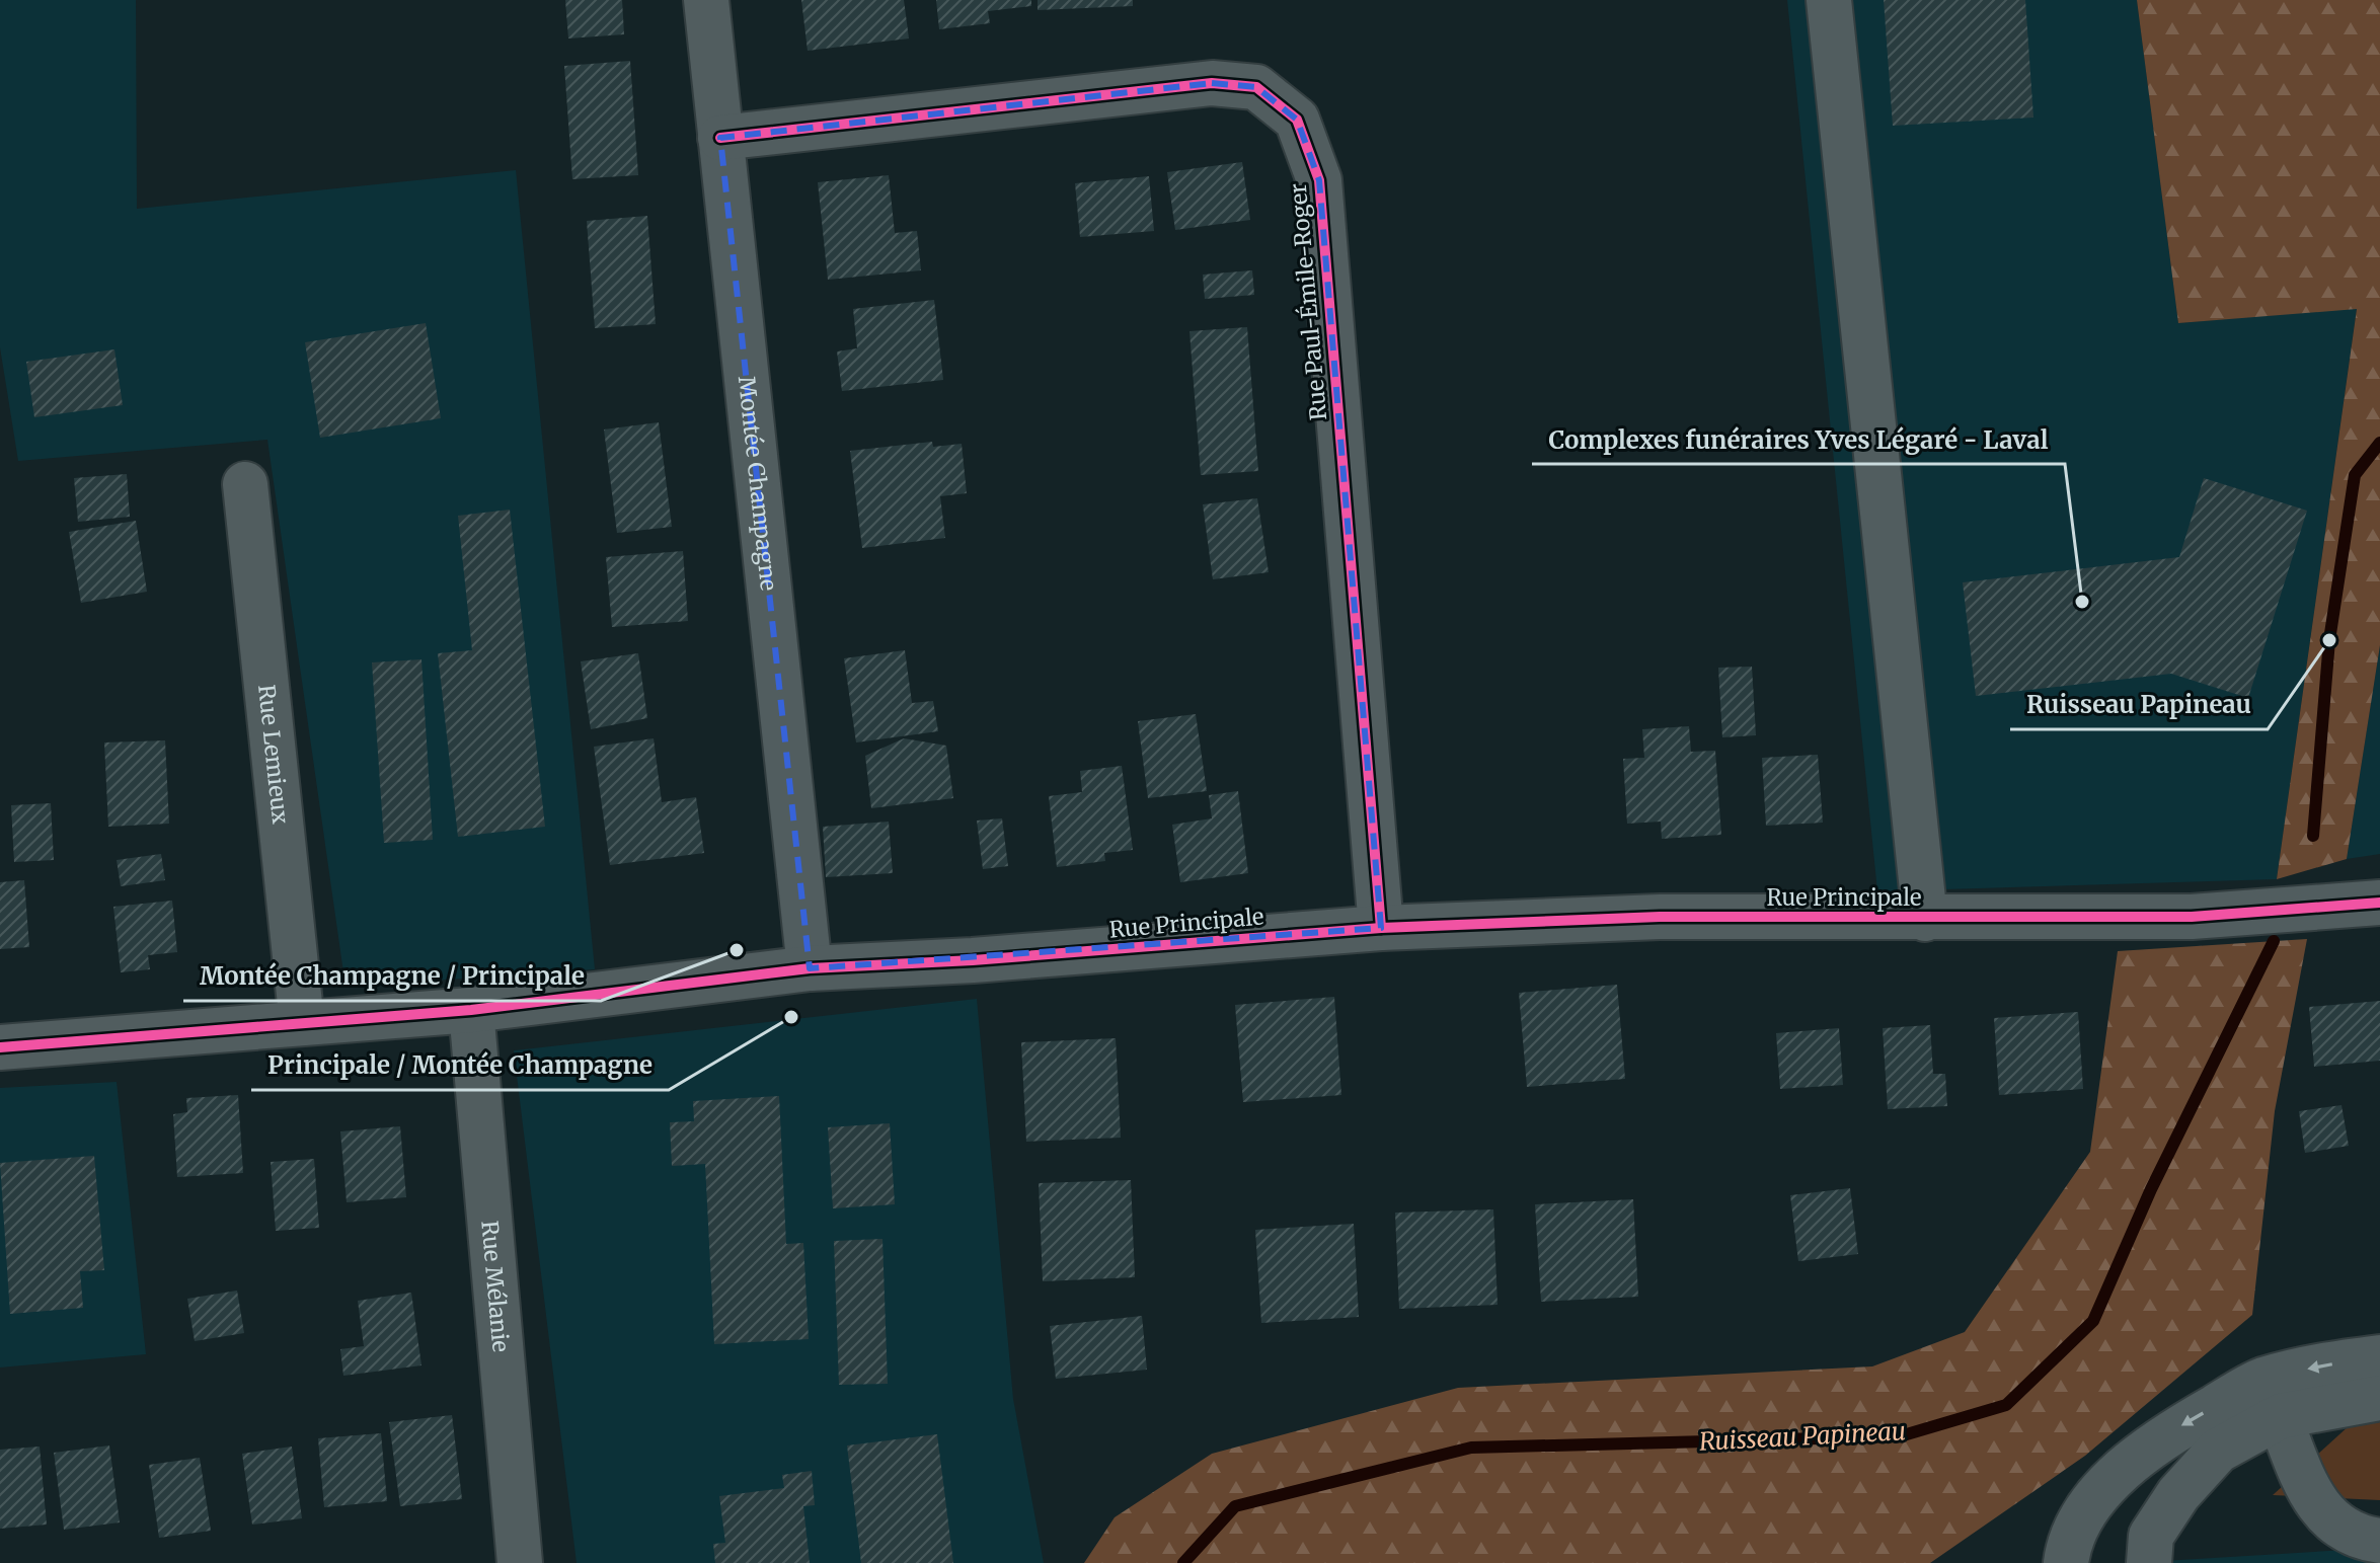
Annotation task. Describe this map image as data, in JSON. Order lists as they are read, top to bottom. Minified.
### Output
{"streets":{"street":["Rue Paul-Émile-Roger","Montée Champagne","Rue Lemieux","Rue Principale","Rue Mélanie"]},"crossings":[["Rue Paul-Émile-Roger","Montée Champagne"],["Rue Paul-Émile-Roger","Rue Principale"],["Montée Champagne","Rue Principale"],["Rue Lemieux","Rue Principale"],["Rue Principale","Rue Mélanie"]],"water":["Ruisseau Papineau"],"places":["Complexes funéraires Yves Légaré - Laval","Ruisseau Papineau","Montée Champagne / Principale","Principale / Montée Champagne"]}
